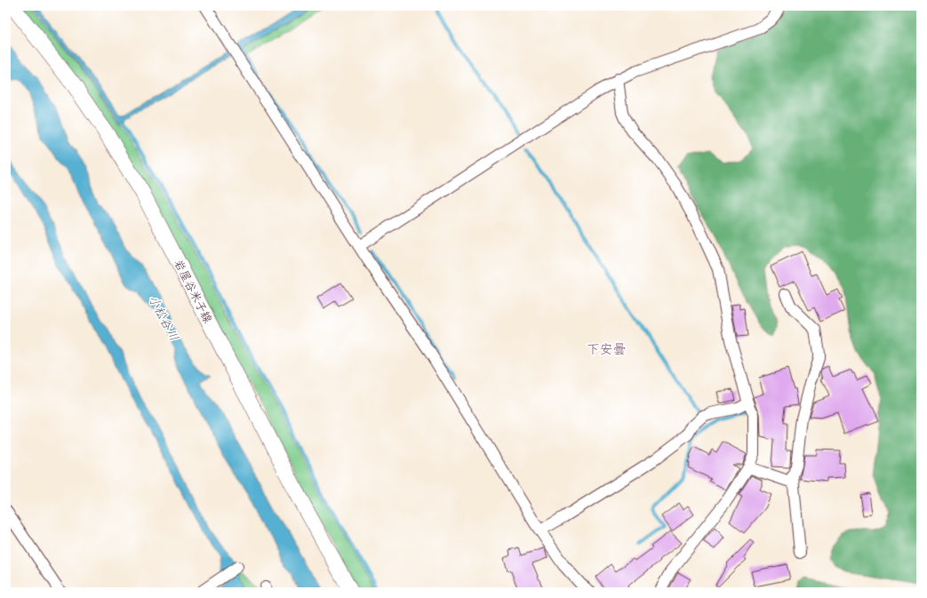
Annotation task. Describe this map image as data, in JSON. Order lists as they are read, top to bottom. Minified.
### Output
{"streets":{"main road":["岩屋谷米子線"]},"districts":["下安曇"],"water":["小松谷川"]}
